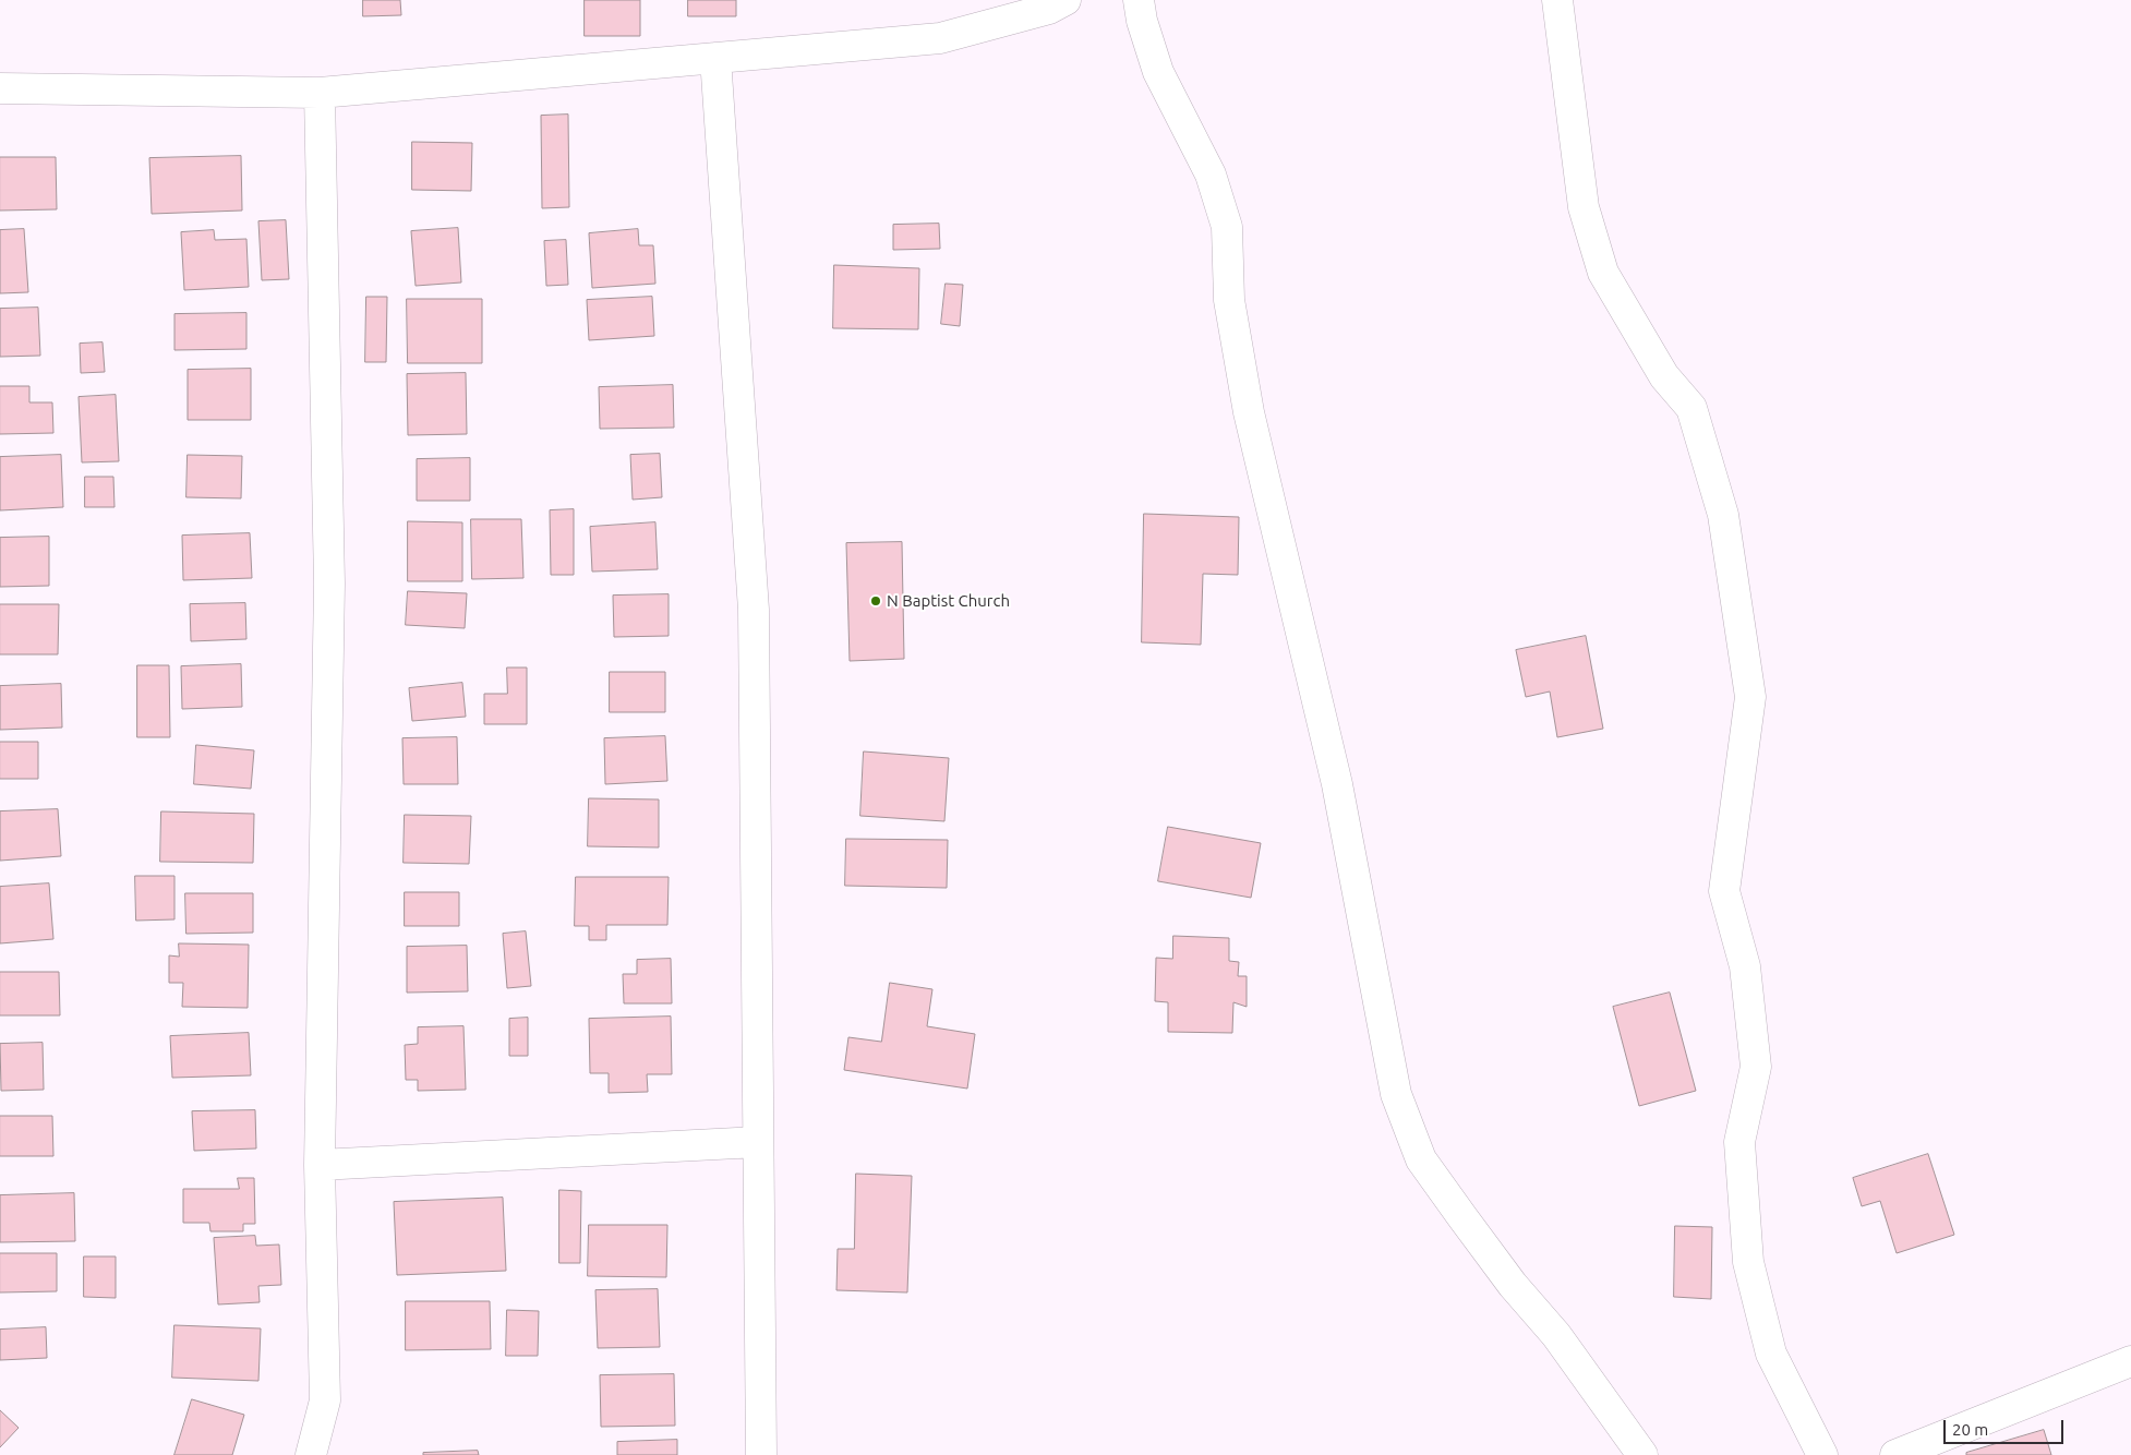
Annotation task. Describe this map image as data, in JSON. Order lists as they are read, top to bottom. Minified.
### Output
{"places":["N Baptist Church"],"scale_bar":"20 m"}
